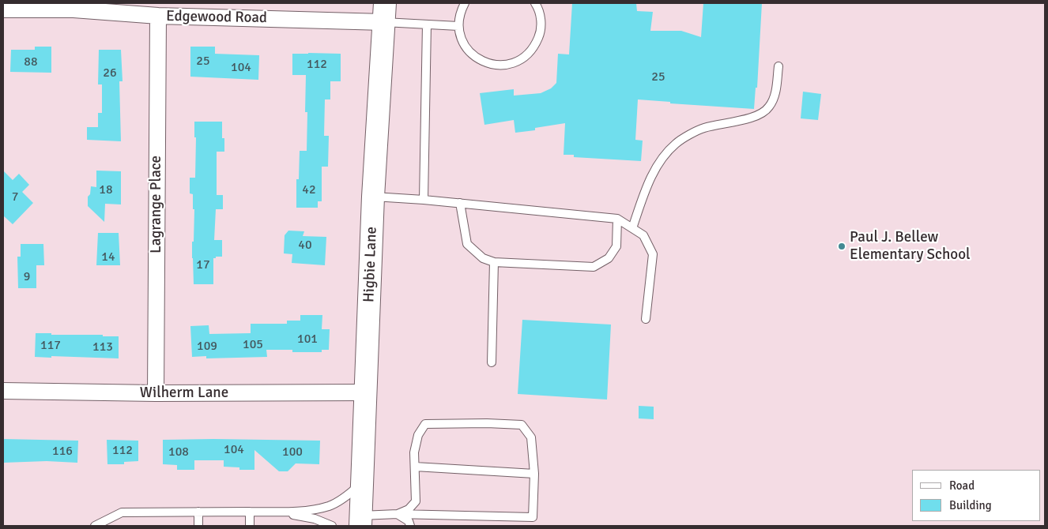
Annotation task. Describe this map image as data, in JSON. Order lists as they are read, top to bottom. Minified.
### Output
{"streets":{"main road":["Higbie Lane"],"street":["Edgewood Road","Lagrange Place","Wilherm Lane"]},"crossings":[["Edgewood Road","Lagrange Place"],["Edgewood Road","Higbie Lane"],["Lagrange Place","Wilherm Lane"],["Higbie Lane","Wilherm Lane"]],"places":["Paul J. Bellew Elementary School"],"house_numbers":["25","88","112","104","26","25","18","42","7","40","14","17","9","101","105","117","109","113","104","112","116","108","100"],"legend":["Road","Building"]}
